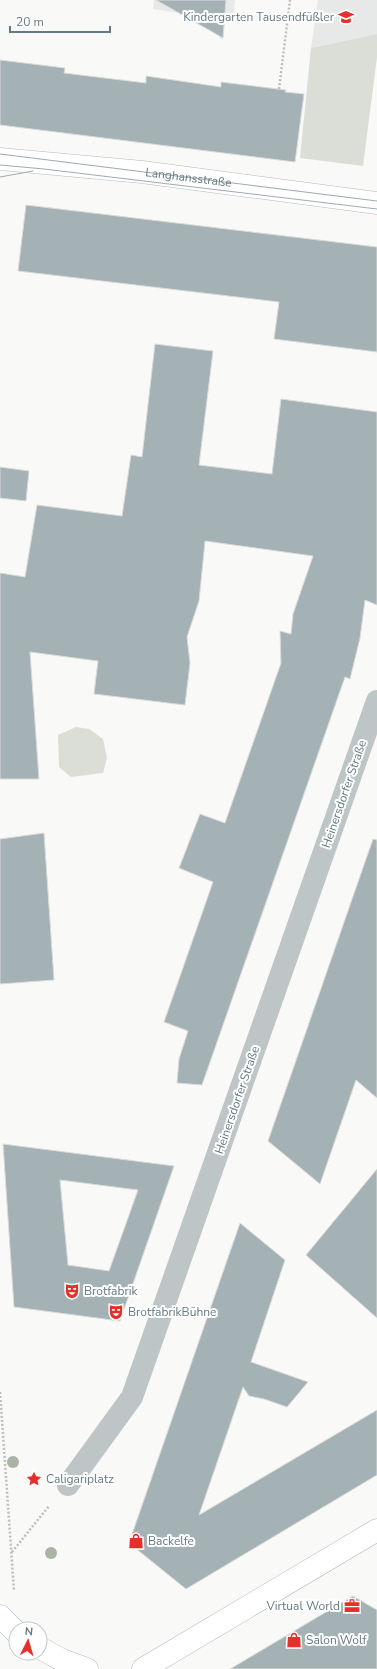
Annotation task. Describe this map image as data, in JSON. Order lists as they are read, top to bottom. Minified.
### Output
{"streets":{"street":["Langhansstraße","Heinersdorfer Straße"]},"places":{"school or university":["Kindergarten Tausendfüßler"],"theatre":["Brotfabrik","BrotfabrikBühne"],"place":["Caligariplatz"],"shop":["Backelfe","Salon Wolf"],"office":["Virtual World"]},"scale_bar":"20 m","north":"top"}
